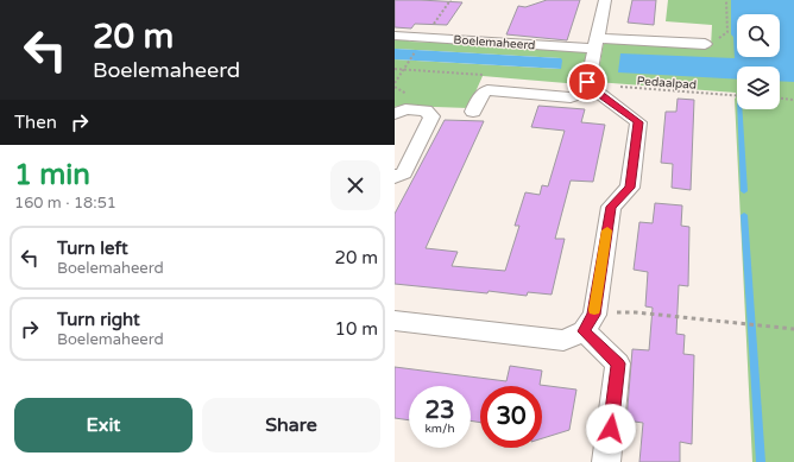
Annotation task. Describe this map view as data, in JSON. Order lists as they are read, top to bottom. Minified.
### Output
{"streets":{"street":["Boelemaheerd"],"path":["Pedaalpad"]},"page":{"turn":["20 m","Boelemaheerd"],"then":"Then","heading":["1 min","160 m · 18:51"],"list":[{"name":"Turn left","note":"Boelemaheerd","value":"20 m"},{"name":"Turn right","note":"Boelemaheerd","value":"10 m"}],"speed":"23 km/h","limit":"30","buttons":["Exit","Share"]}}
